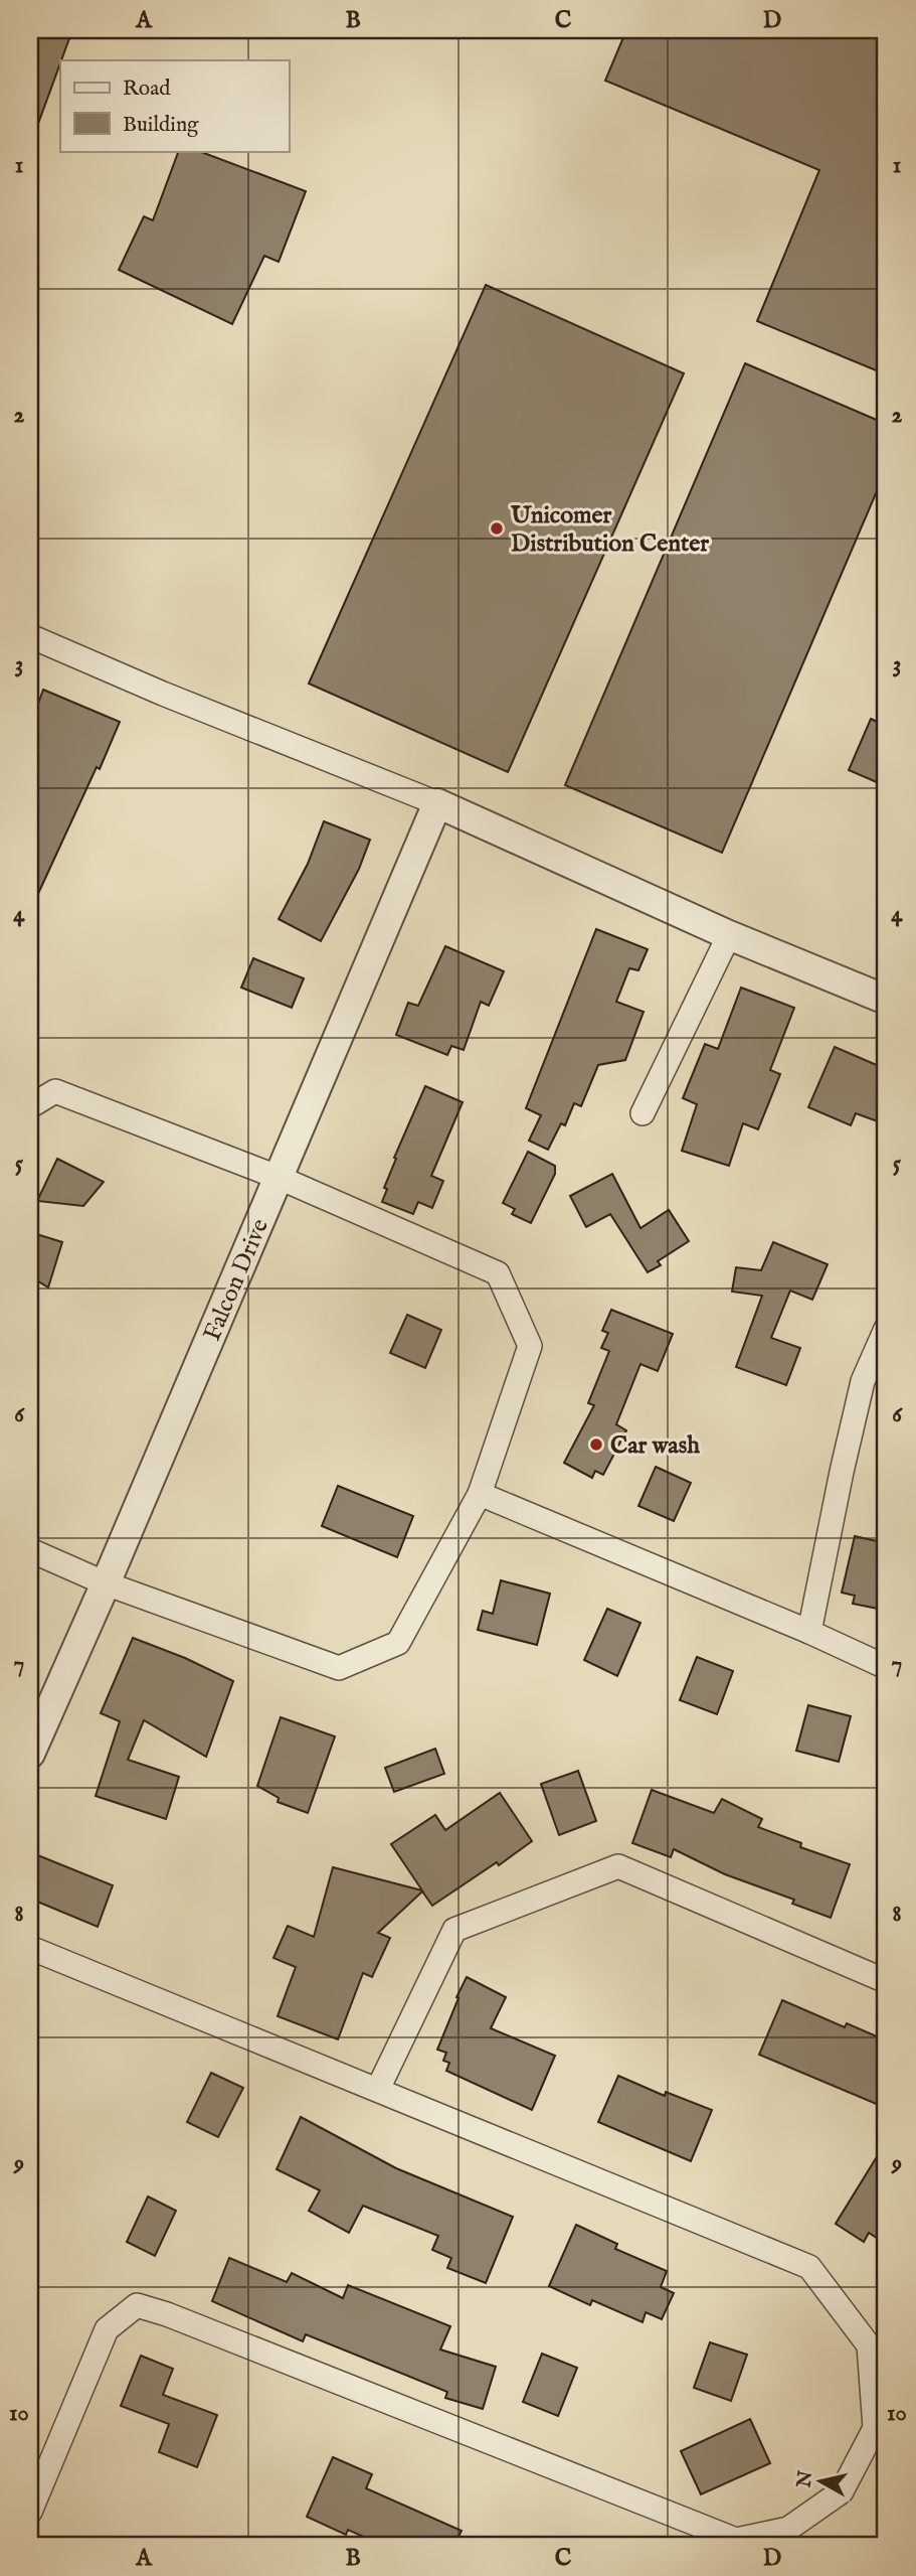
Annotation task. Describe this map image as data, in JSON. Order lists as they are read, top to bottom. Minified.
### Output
{"streets":{"street":["Falcon Drive"]},"places":["Unicomer Distribution Center","Car wash"],"legend":["Road","Building"],"north":"left","grid":{"columns":["A","B","C","D"],"rows":["1","2","3","4","5","6","7","8","9","10"]}}
